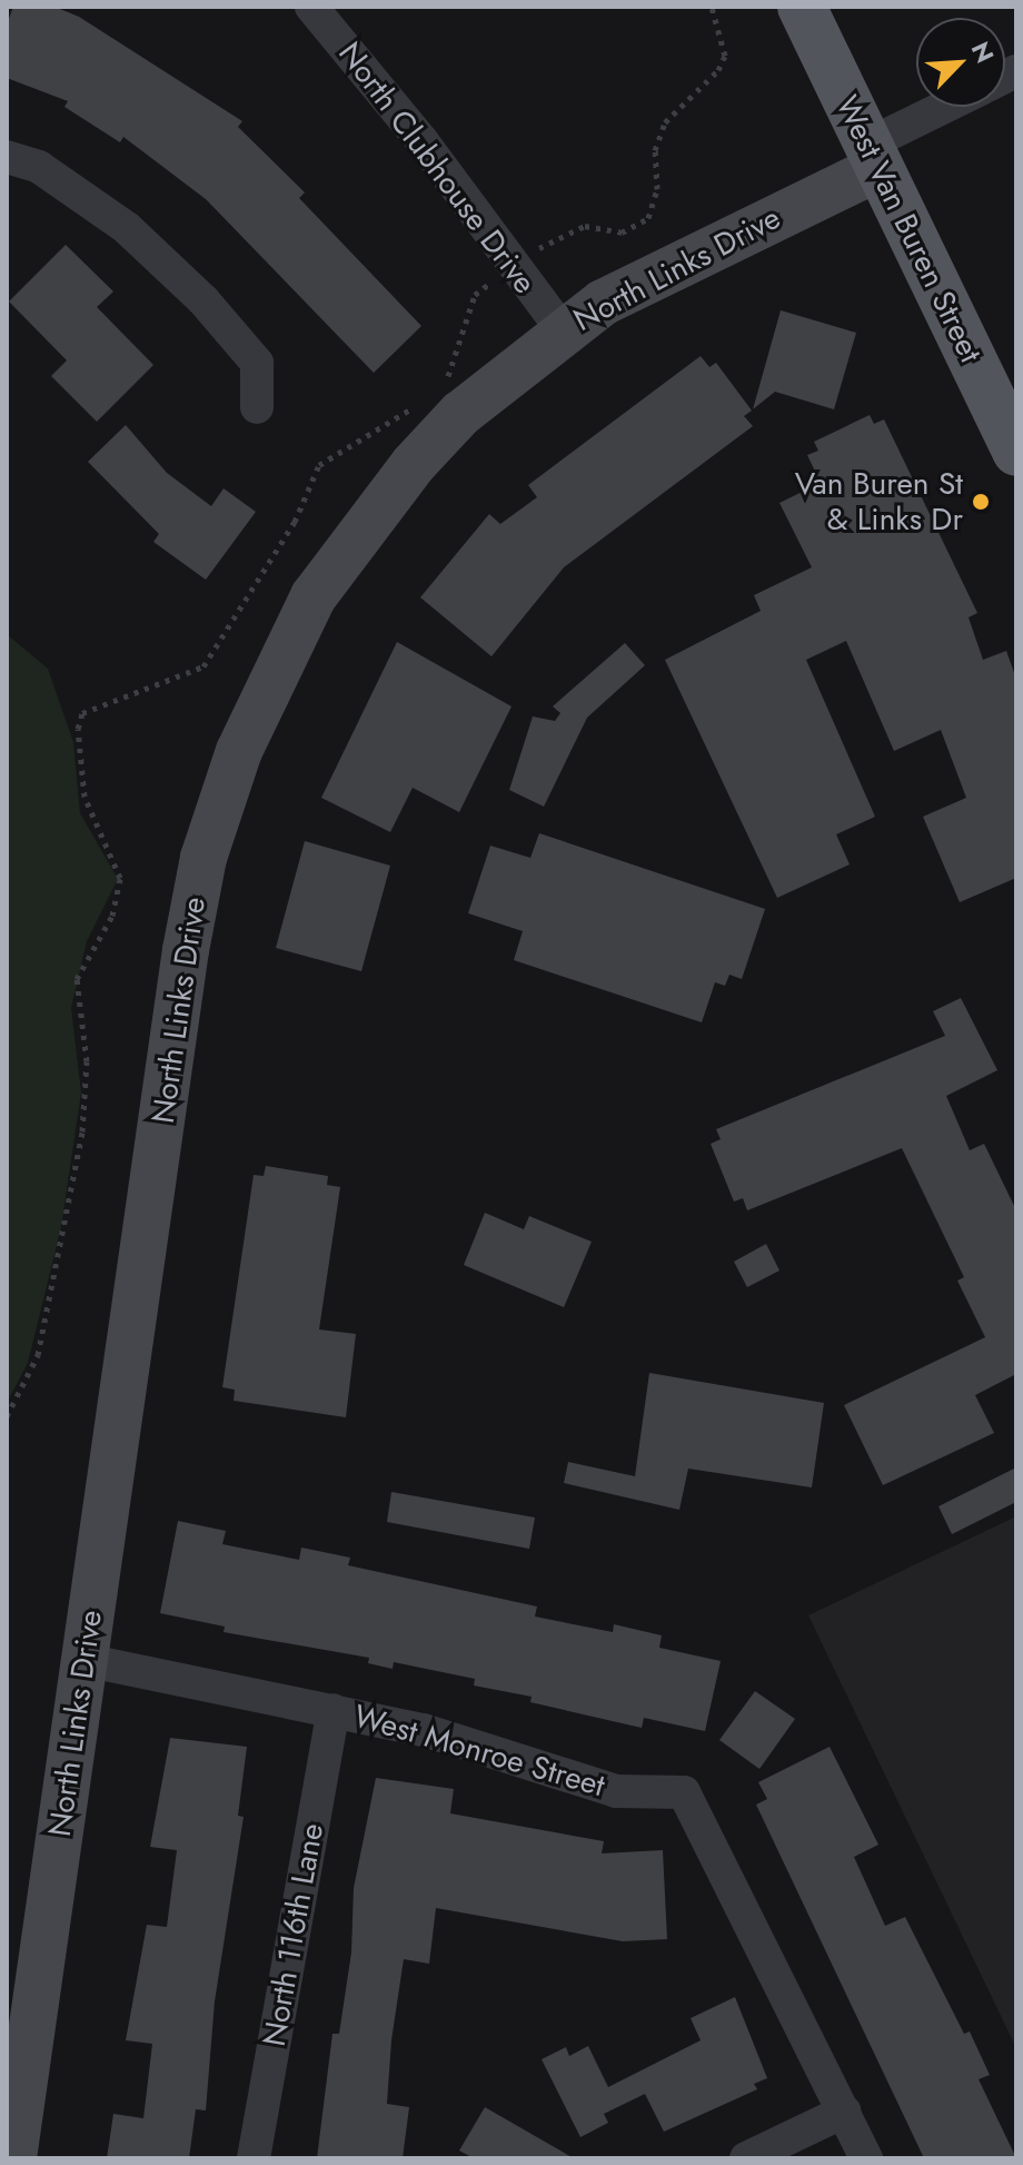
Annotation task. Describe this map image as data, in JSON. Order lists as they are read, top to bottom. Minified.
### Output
{"streets":{"main road":["West Van Buren Street"],"street":["North Clubhouse Drive","North Links Drive","West Monroe Street","North 116th Lane"]},"crossings":[["North Clubhouse Drive","North Links Drive"],["West Van Buren Street","North Links Drive"],["North Links Drive","West Monroe Street"],["West Monroe Street","North 116th Lane"]],"places":["Van Buren St & Links Dr"],"north":"top right"}
